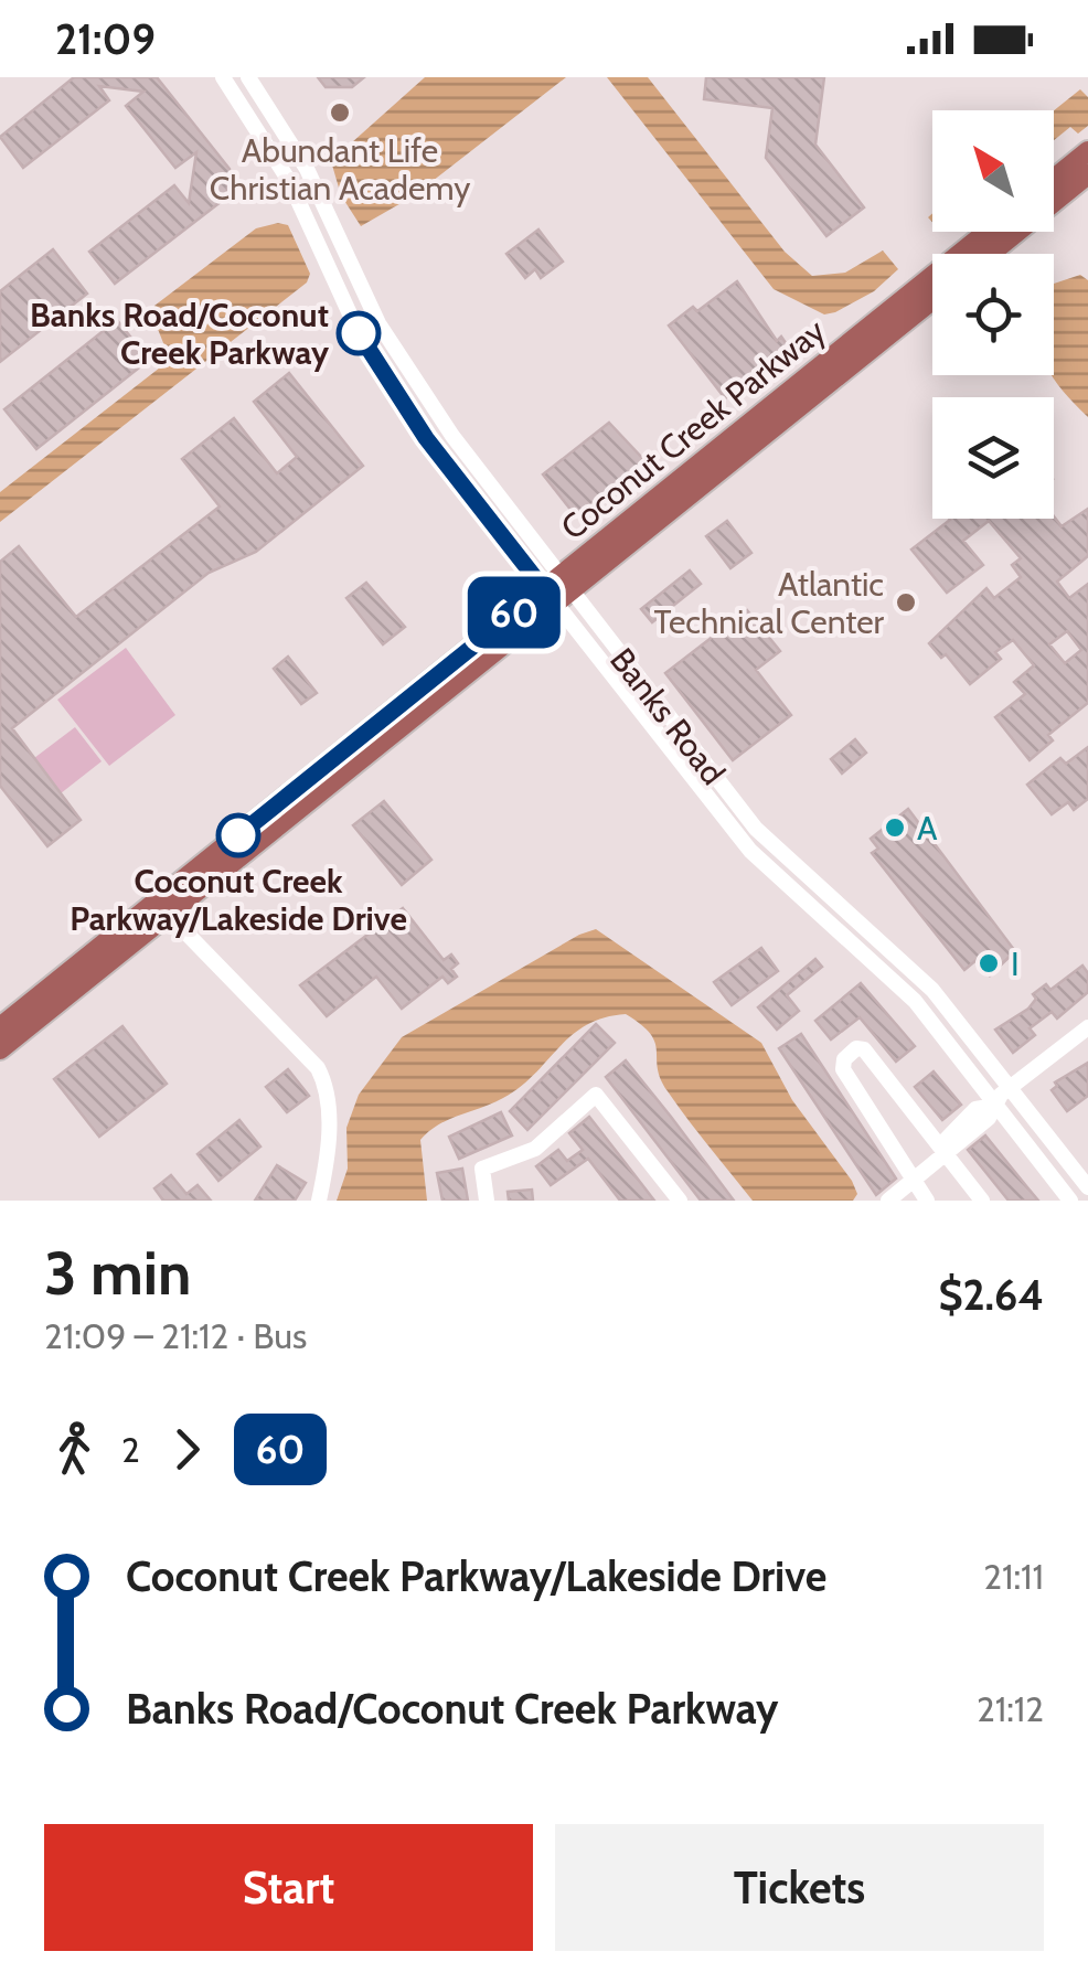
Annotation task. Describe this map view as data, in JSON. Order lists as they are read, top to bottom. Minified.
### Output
{"streets":{"main road":["Coconut Creek Parkway"],"street":["Banks Road"]},"crossings":[["Coconut Creek Parkway","Banks Road"]],"places":["Abundant Life Christian Academy","Banks Road/Coconut Creek Parkway","Atlantic Technical Center","A","Coconut Creek Parkway/Lakeside Drive","I"],"lines":["bus line 60"],"north":"top left","page":{"status":"21:09","on_map":"60","heading":["3 min","21:09 – 21:12 · Bus","$2.64"],"legs":["2","60"],"list":[{"name":"Coconut Creek Parkway/Lakeside Drive","value":"21:11"},{"name":"Banks Road/Coconut Creek Parkway","value":"21:12"}],"buttons":["Start","Tickets"]}}
